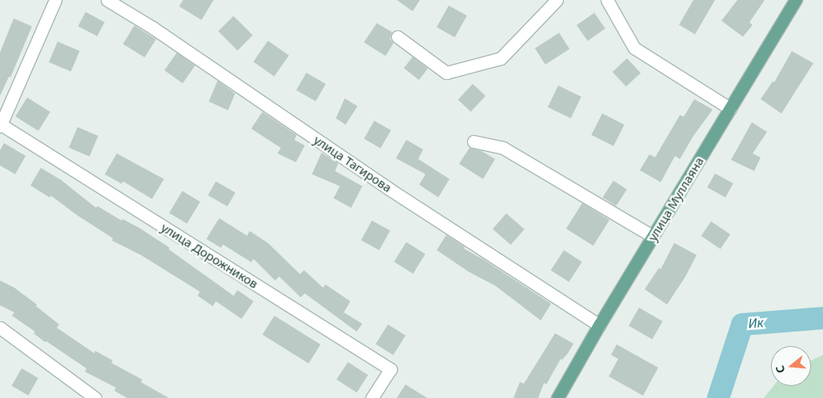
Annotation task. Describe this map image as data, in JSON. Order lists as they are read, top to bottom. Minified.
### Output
{"streets":{"main road":["улица Муллаяна"],"street":["улица Тагирова","улица Дорожников"]},"crossings":[["улица Тагирова","улица Муллаяна"]],"water":["Ик"],"north":"left"}
